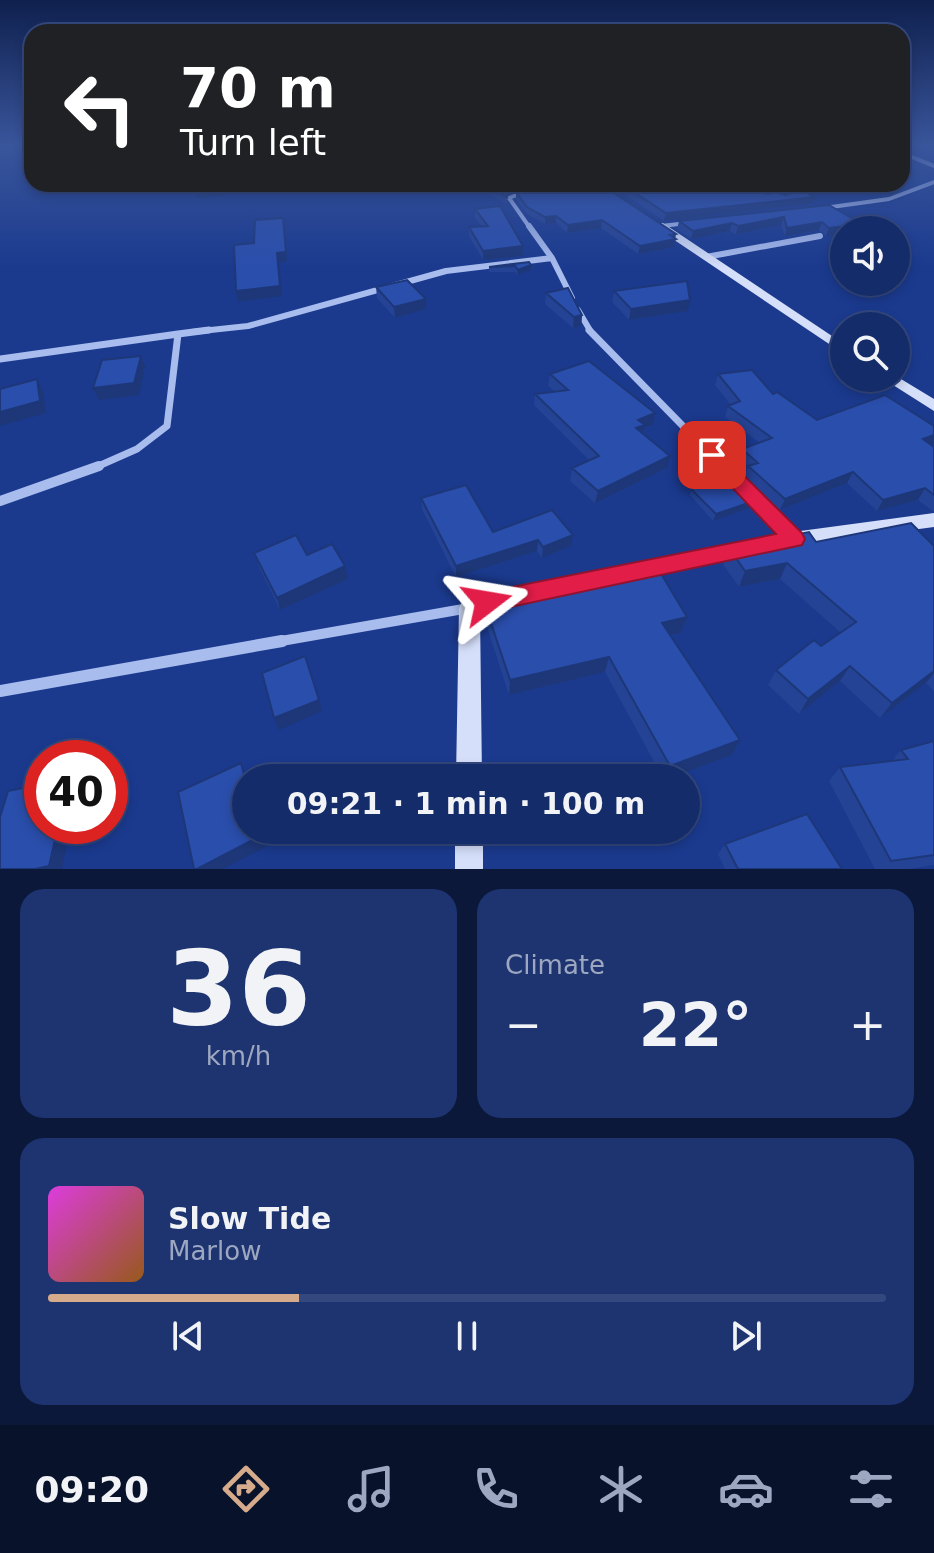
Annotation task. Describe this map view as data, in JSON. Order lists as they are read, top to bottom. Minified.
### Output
{"page":{"turn":["70 m","Turn left"],"limit":"40","trip":"09:21 · 1 min · 100 m","tile":[["36","km/h"],"Climate"],"heat":["−","22°","+"],"song":["Slow Tide","Marlow"],"tabs":"09:20"}}
